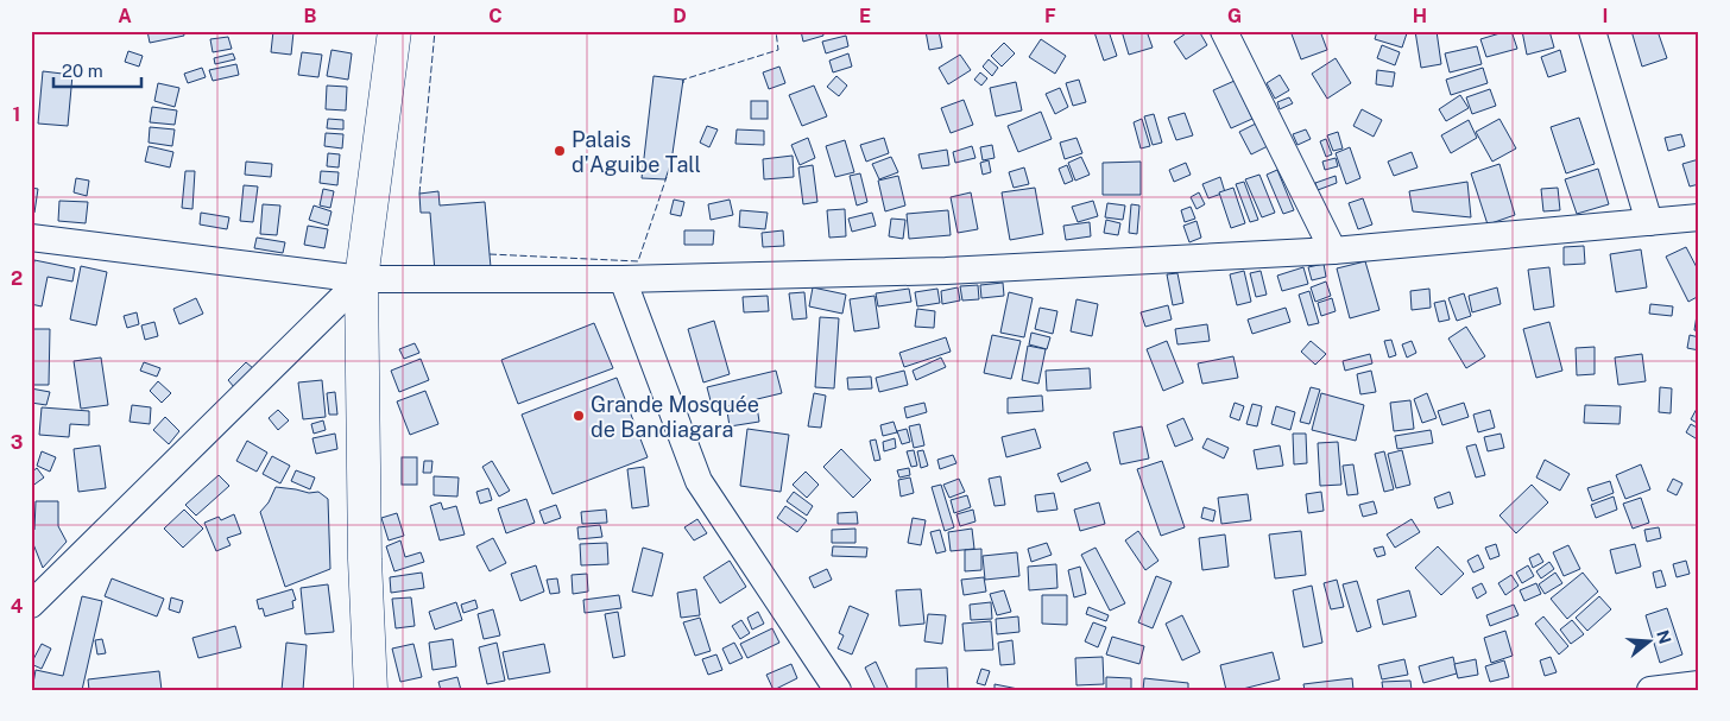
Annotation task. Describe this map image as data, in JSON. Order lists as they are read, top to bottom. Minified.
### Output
{"places":["Palais d'Aguibe Tall","Grande Mosquée de Bandiagara"],"scale_bar":"20 m","north":"right","grid":{"columns":["A","B","C","D","E","F","G","H","I"],"rows":["1","2","3","4"]}}
